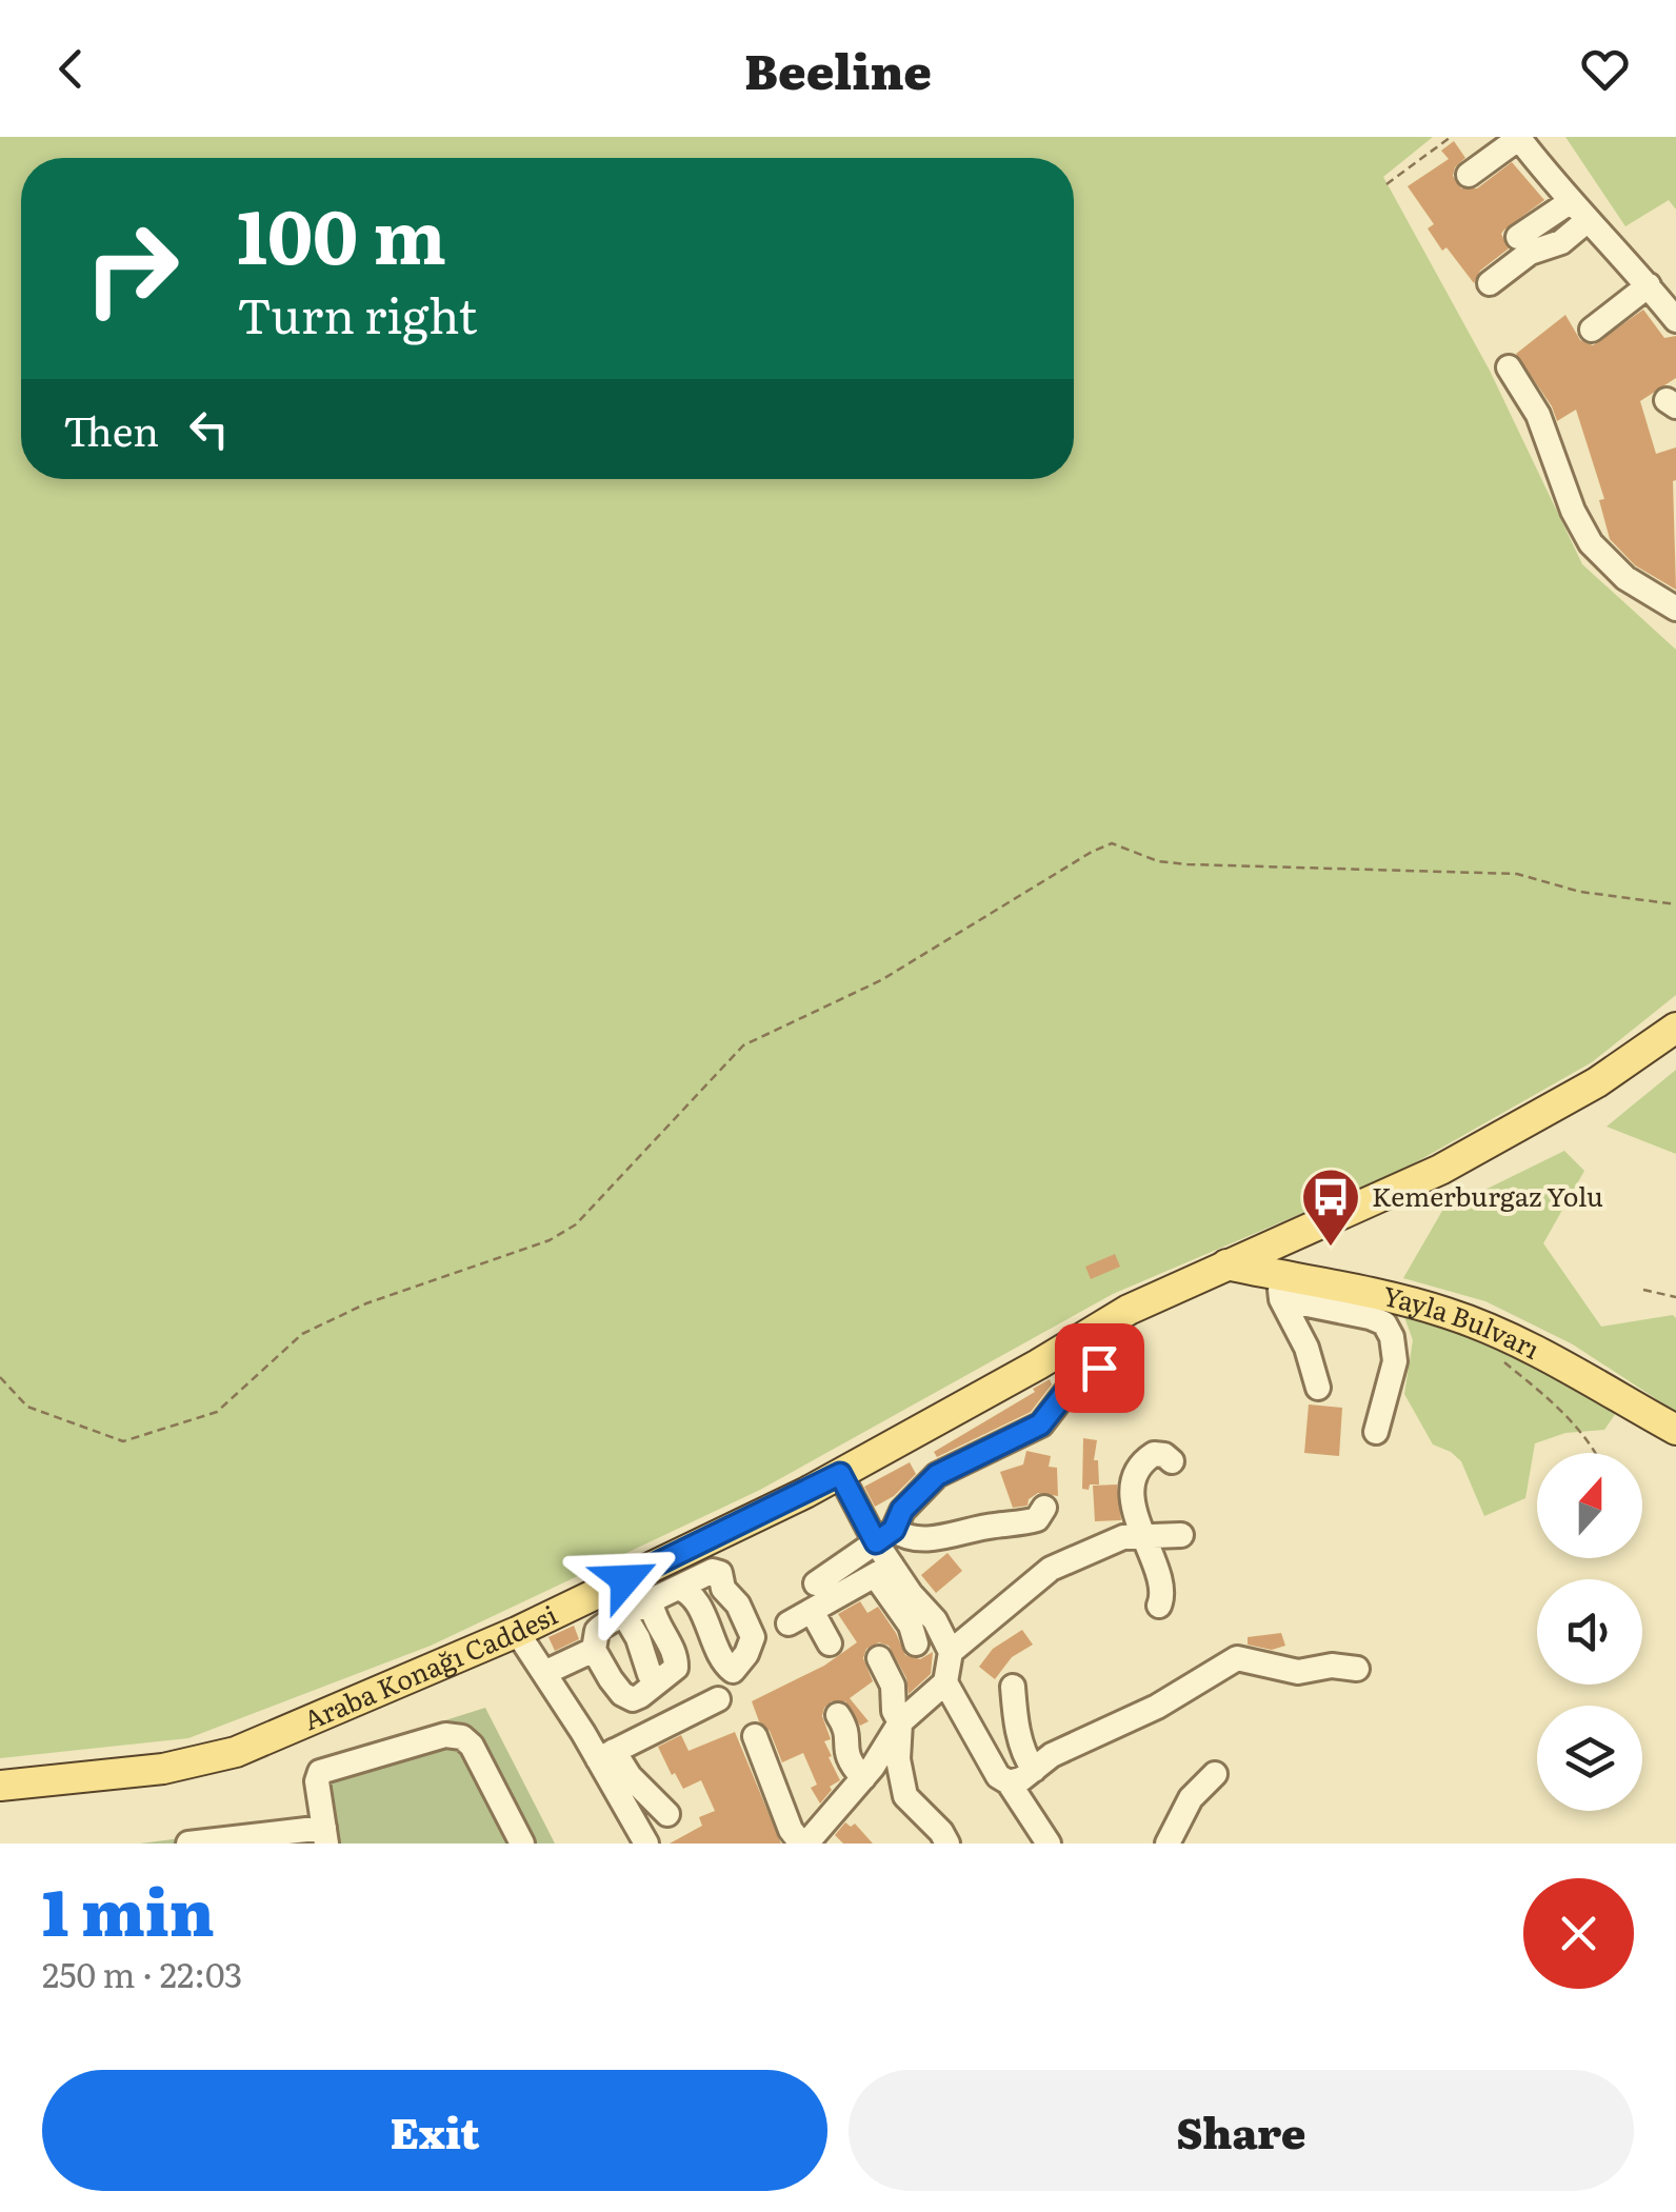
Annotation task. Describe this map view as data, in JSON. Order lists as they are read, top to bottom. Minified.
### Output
{"streets":{"main road":["Yayla Bulvarı","Araba Konağı Caddesi"]},"crossings":[["Yayla Bulvarı","Araba Konağı Caddesi"]],"places":{"bus stop":["Kemerburgaz Yolu"]},"north":"top","page":{"header":"Beeline","turn":["100 m","Turn right"],"then":"Then","heading":["1 min","250 m · 22:03"],"buttons":["Exit","Share"]}}
